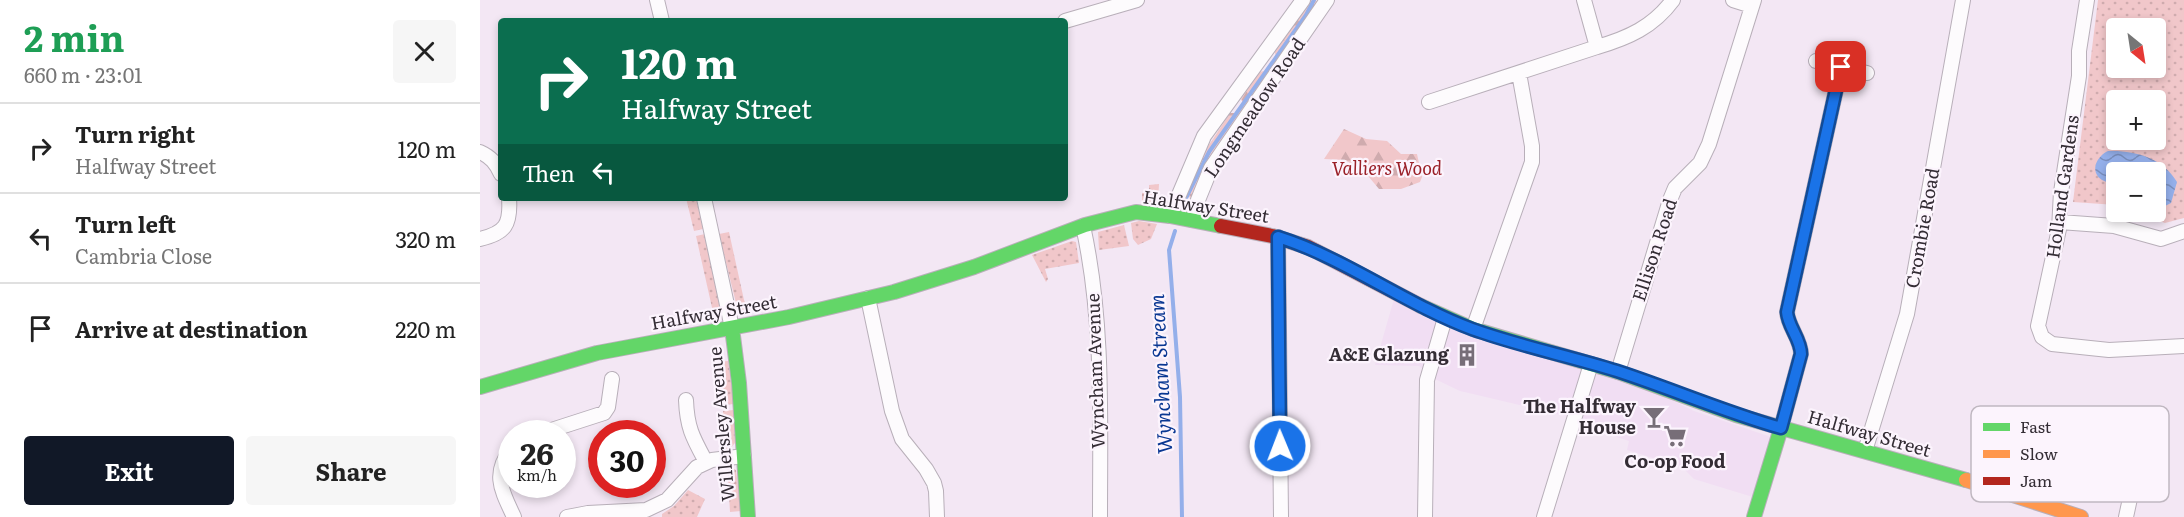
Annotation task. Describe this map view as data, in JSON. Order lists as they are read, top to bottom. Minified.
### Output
{"streets":{"main road":["Halfway Street","Willersley Avenue"],"street":["Longmeadow Road","Holland Gardens","Crombie Road","Ellison Road","Wyncham Avenue"]},"crossings":[["Longmeadow Road","Halfway Street"],["Halfway Street","Crombie Road"],["Halfway Street","Ellison Road"],["Halfway Street","Wyncham Avenue"],["Halfway Street","Willersley Avenue"]],"water":["Wyncham Stream"],"parks":["Valliers Wood"],"places":{"building":["A&E Glazung"],"bar":["The Halfway House"],"supermarket":["Co-op Food"]},"legend":["Fast","Slow","Jam"],"north":"bottom right","page":{"heading":["2 min","660 m · 23:01"],"map_buttons":["+","−"],"turn":["120 m","Halfway Street"],"list":[{"name":"Turn right","note":"Halfway Street","value":"120 m"},{"name":"Turn left","note":"Cambria Close","value":"320 m"},{"name":"Arrive at destination","value":"220 m"}],"then":"Then","speed":"26 km/h","limit":"30","buttons":["Exit","Share"]}}
